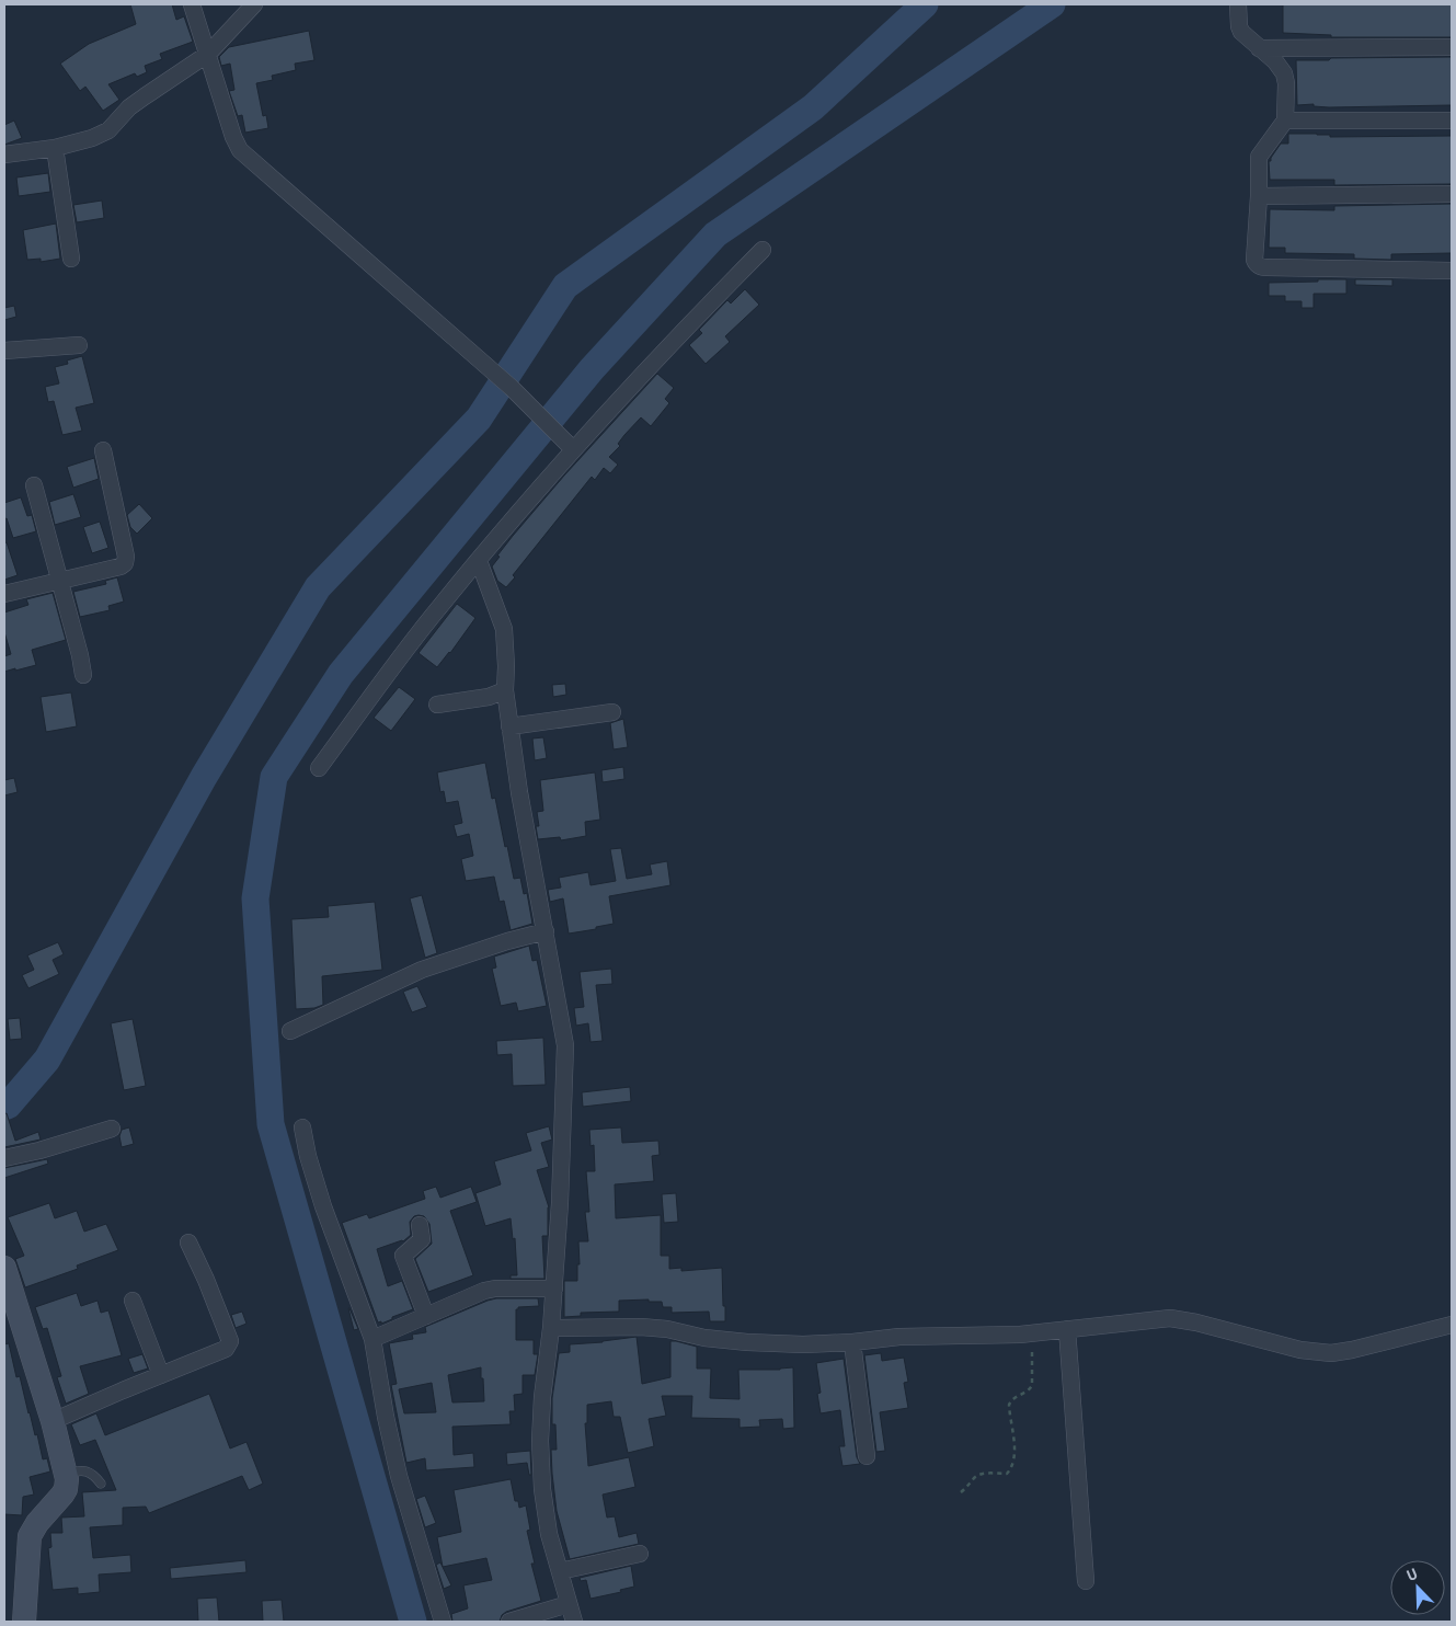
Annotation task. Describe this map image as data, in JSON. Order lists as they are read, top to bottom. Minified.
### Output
{"north":"top left"}
